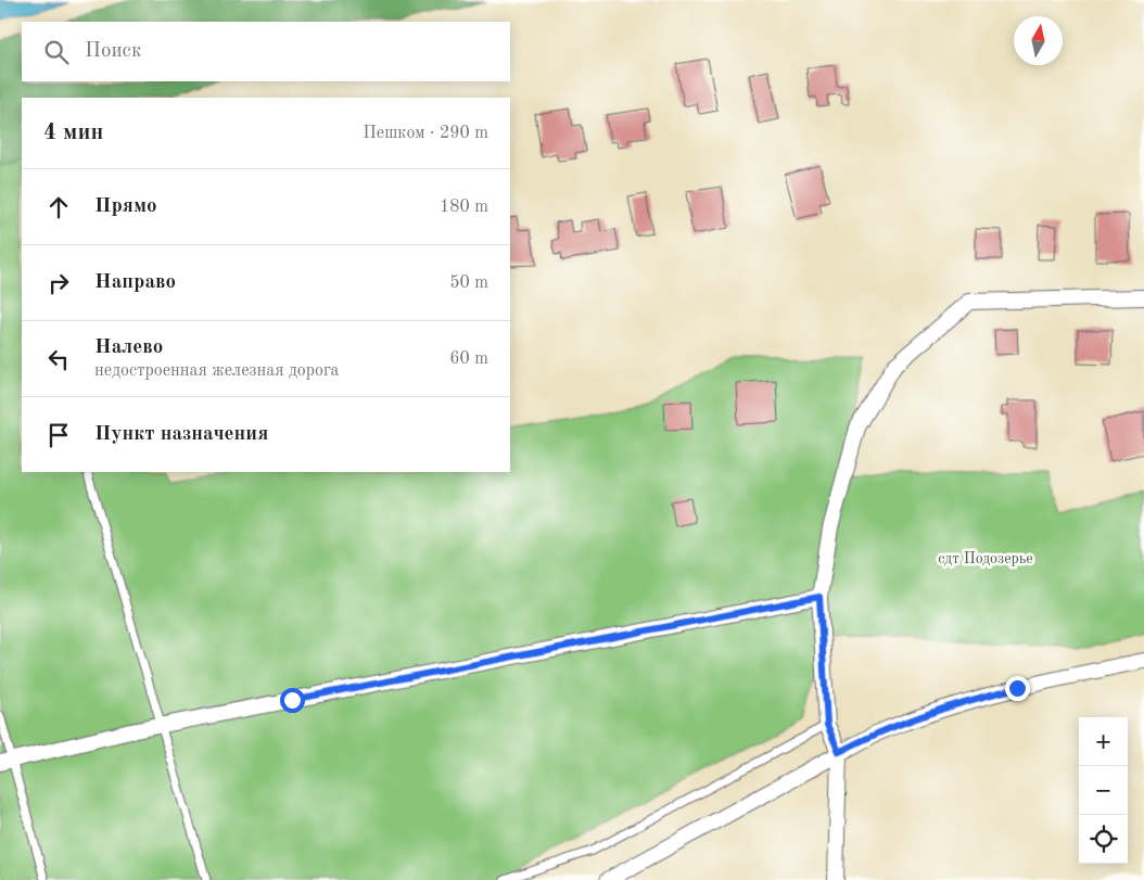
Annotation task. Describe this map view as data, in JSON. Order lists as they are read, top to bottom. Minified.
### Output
{"parks":["сдт Подозерье"],"north":"top","page":{"search":"Поиск","heading":["4 мин","Пешком · 290 m"],"list":[["Прямо","180 m"],["Направо","50 m"],["Налево","недостроенная железная дорога","60 m"],"Пункт назначения"],"map_buttons":["+","−"]}}
